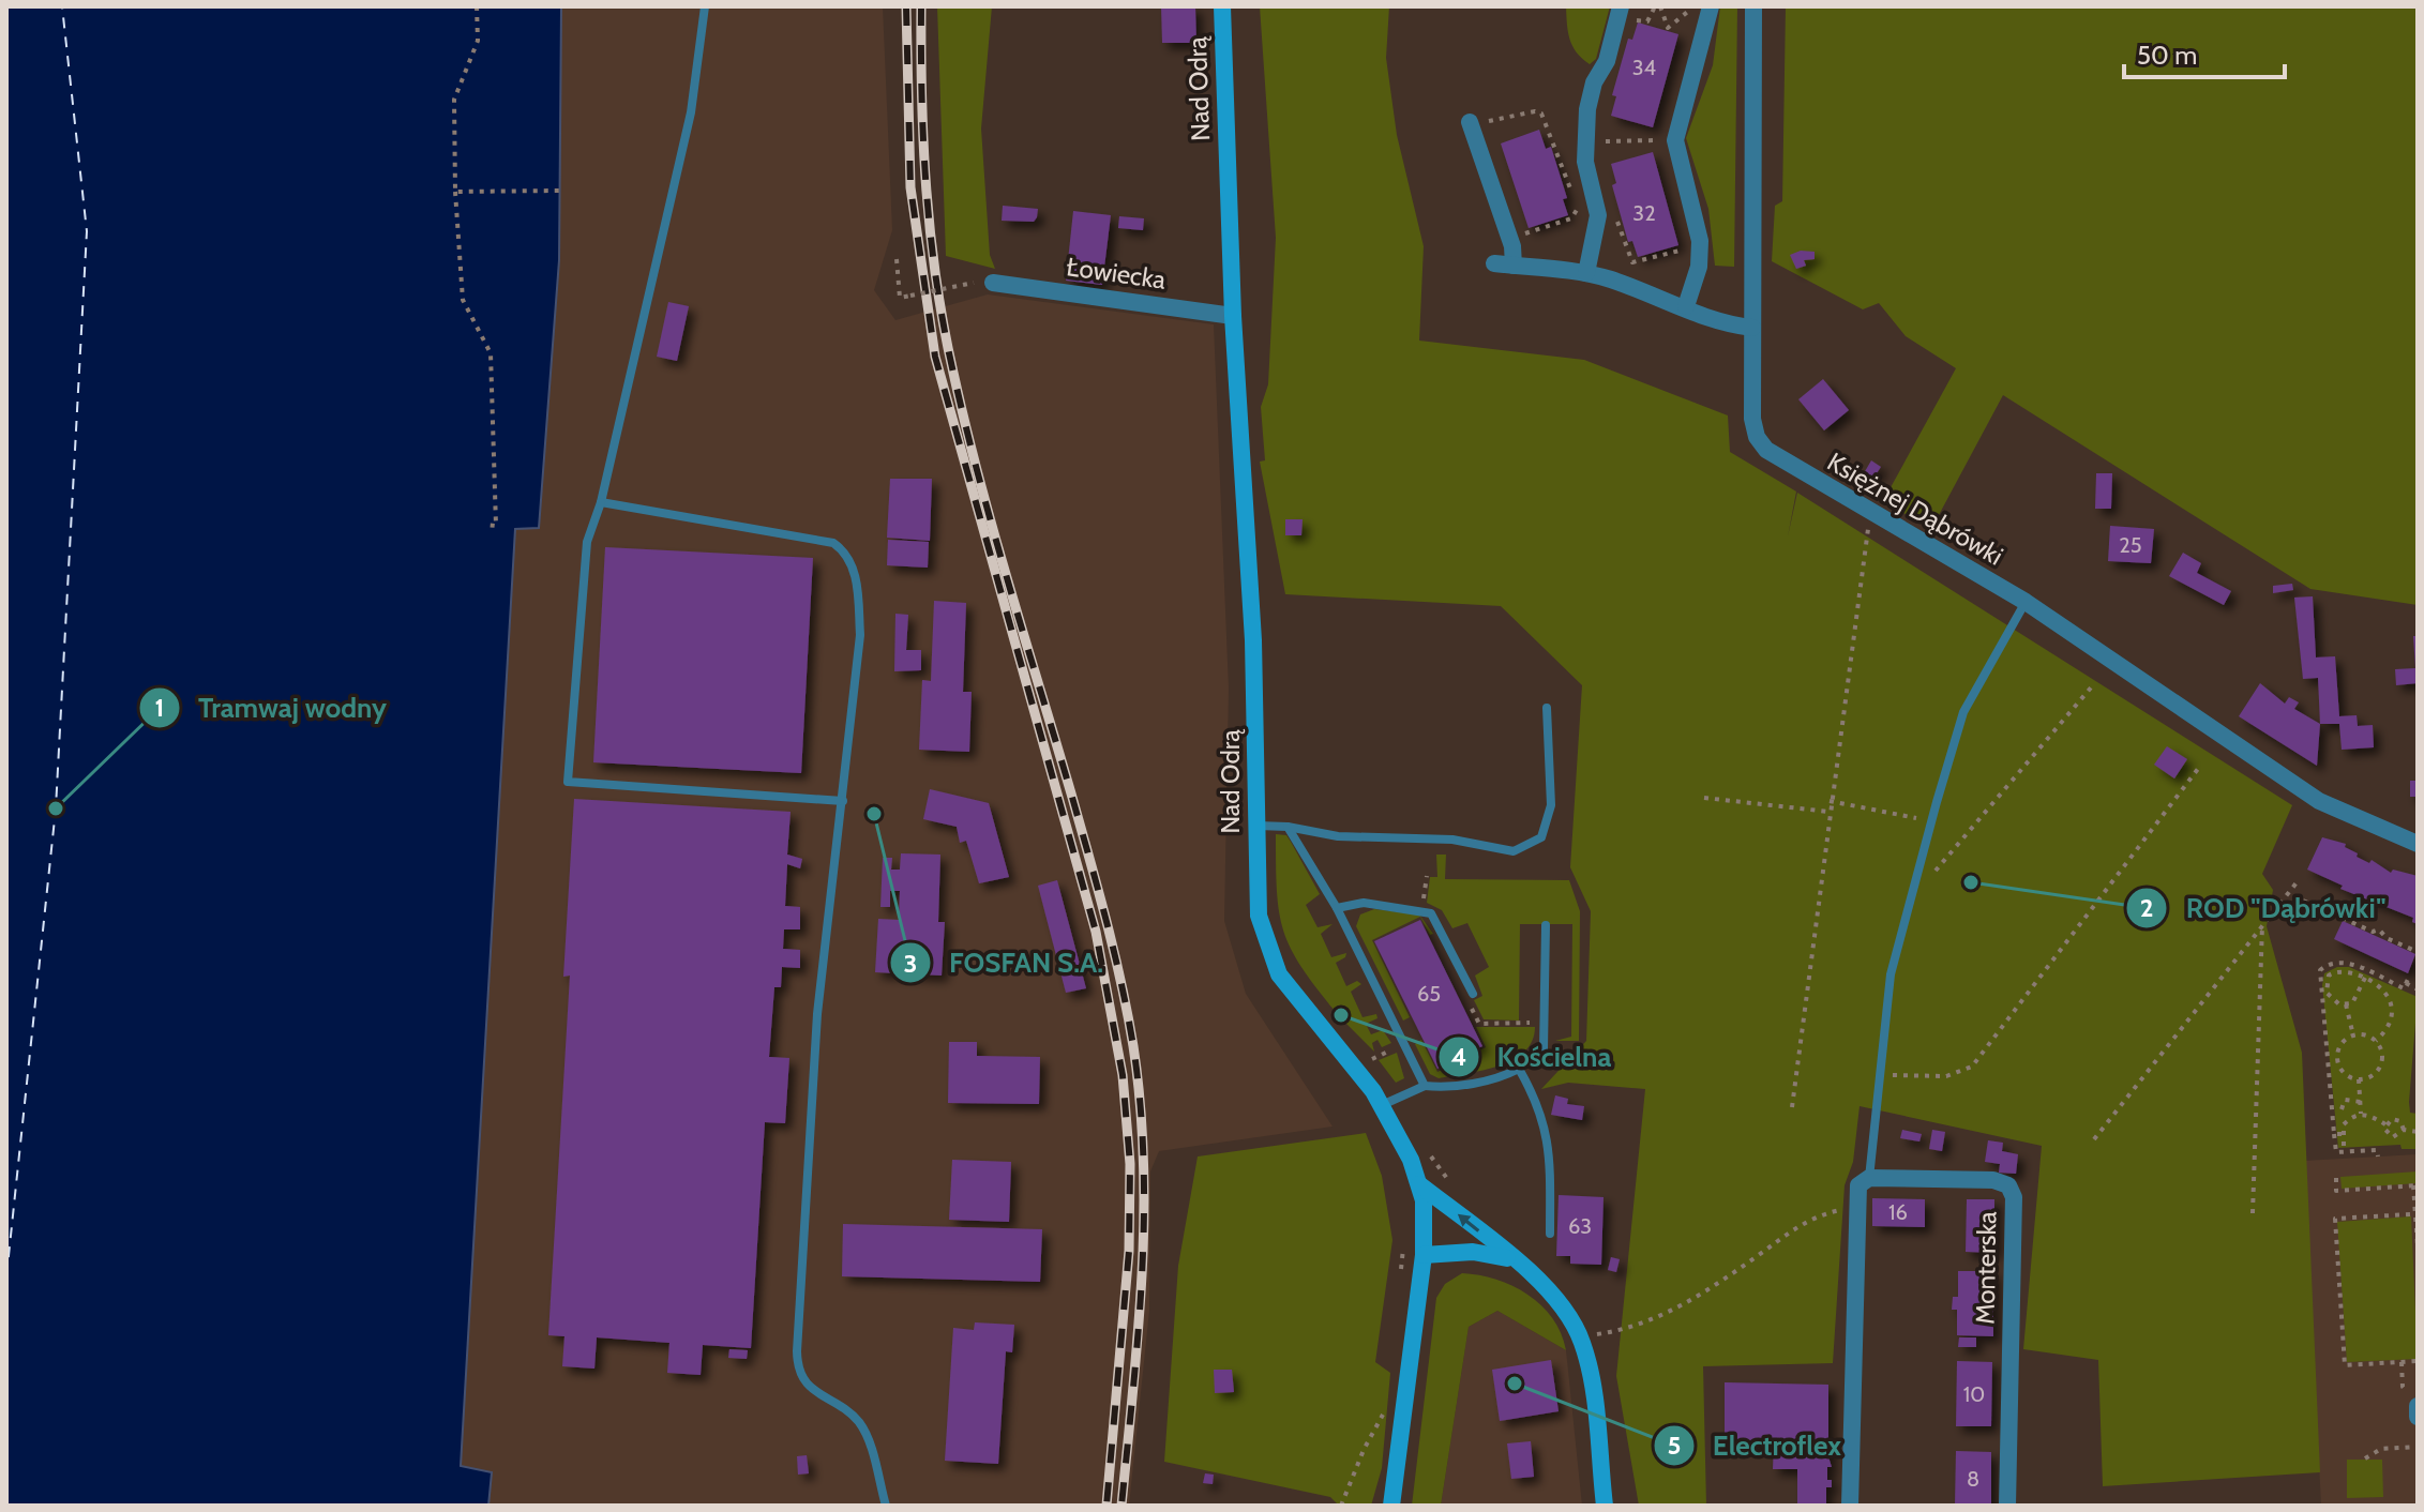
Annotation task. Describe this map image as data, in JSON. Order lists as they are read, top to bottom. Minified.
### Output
{"streets":{"street":["Nad Odrą","Łowiecka","Księżnej Dąbrówki","Monterska"]},"crossings":[["Nad Odrą","Łowiecka"]],"places":["Tramwaj wodny","FOSFAN S.A.","ROD \"Dąbrówki\"","Kościelna","Electroflex"],"house_numbers":["34","32","25","65","16","63","10","8"],"scale_bar":"50 m"}
